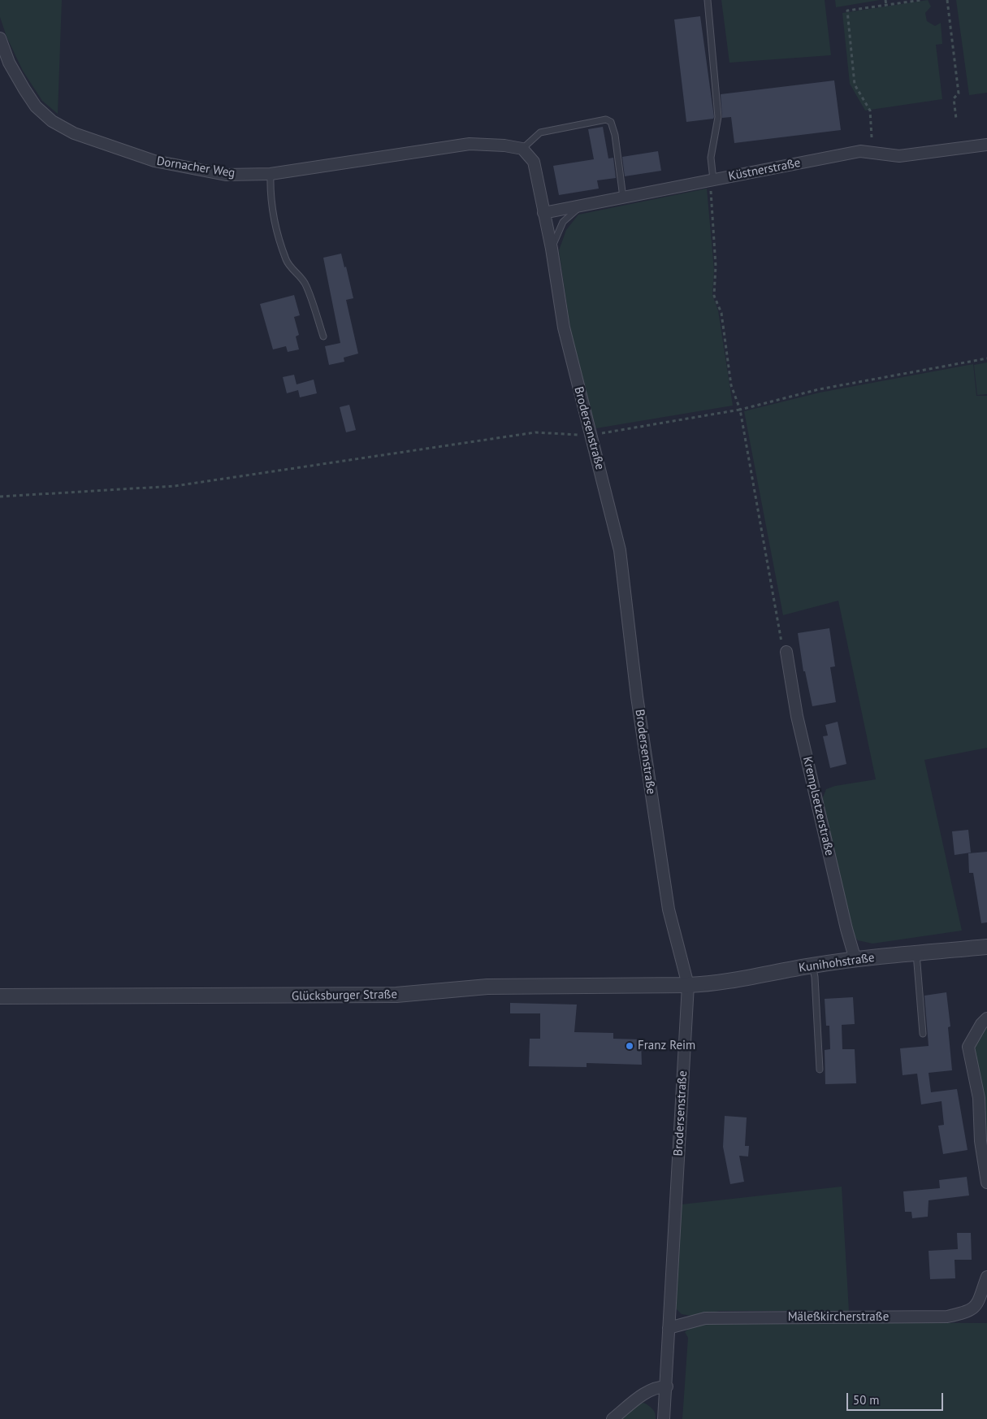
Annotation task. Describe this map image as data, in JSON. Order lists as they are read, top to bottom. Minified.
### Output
{"streets":{"street":["Dornacher Weg","Küstnerstraße","Brodersenstraße","Kremplsetzerstraße","Kunihohstraße","Glücksburger Straße","Mäleßkircherstraße"]},"crossings":[["Dornacher Weg","Brodersenstraße"],["Küstnerstraße","Brodersenstraße"],["Brodersenstraße","Kunihohstraße"],["Brodersenstraße","Glücksburger Straße"],["Brodersenstraße","Mäleßkircherstraße"],["Kremplsetzerstraße","Kunihohstraße"],["Kunihohstraße","Glücksburger Straße"]],"places":["Franz Reim"],"scale_bar":"50 m"}
